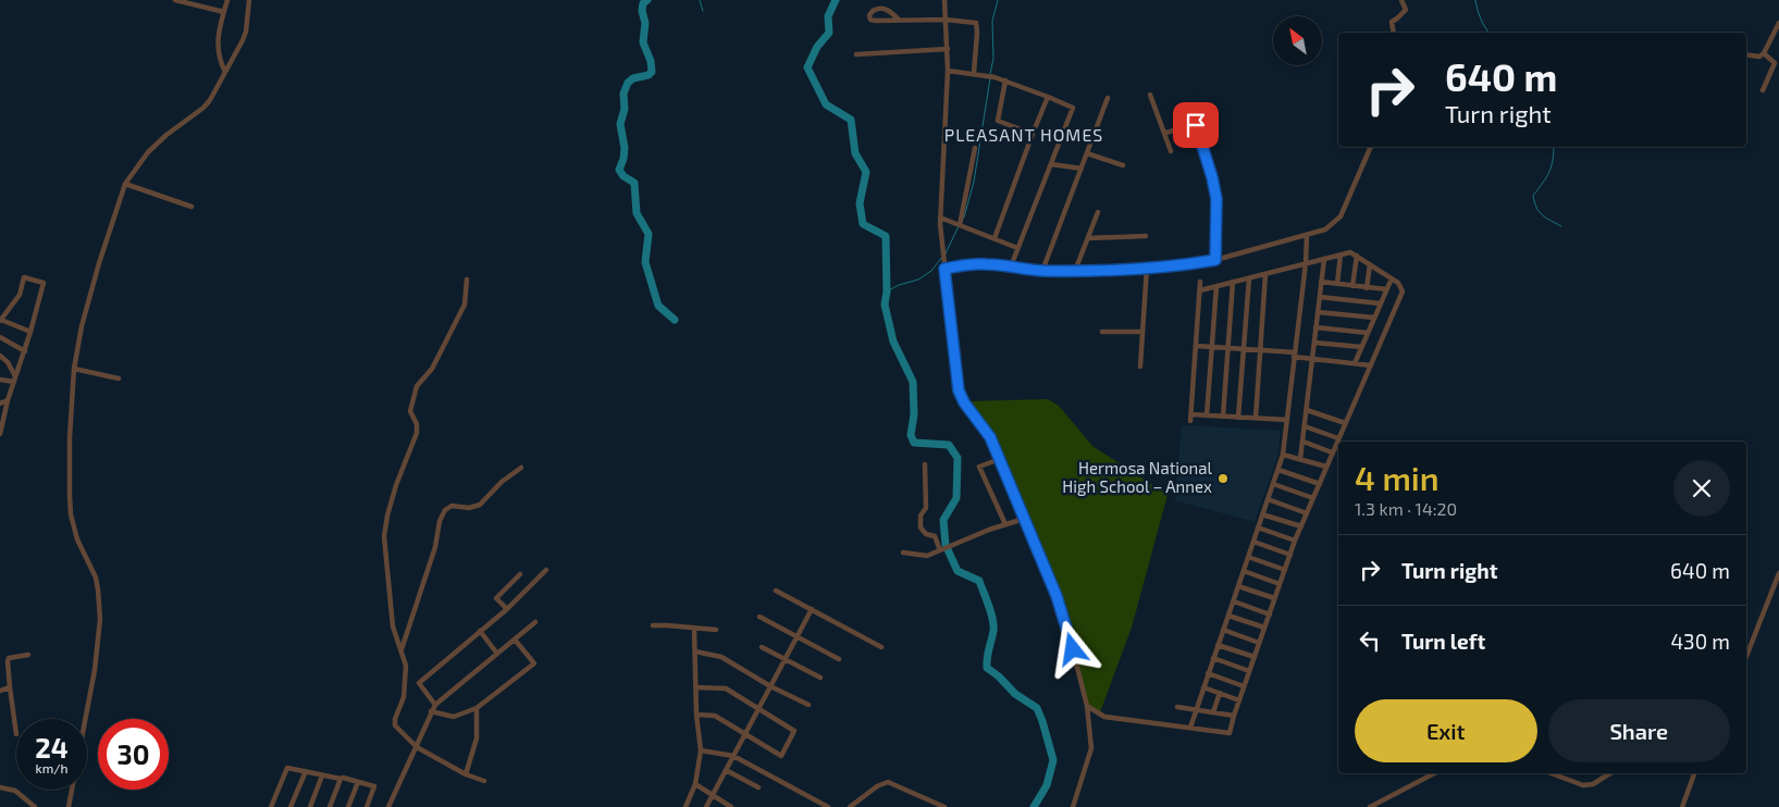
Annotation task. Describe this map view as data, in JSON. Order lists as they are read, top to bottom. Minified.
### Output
{"districts":["PLEASANT HOMES"],"places":["Hermosa National High School – Annex"],"north":"top left","page":{"turn":["640 m","Turn right"],"heading":["4 min","1.3 km · 14:20"],"list":[{"name":"Turn right","value":"640 m"},{"name":"Turn left","value":"430 m"}],"buttons":["Exit","Share"],"speed":"24 km/h","limit":"30"}}
